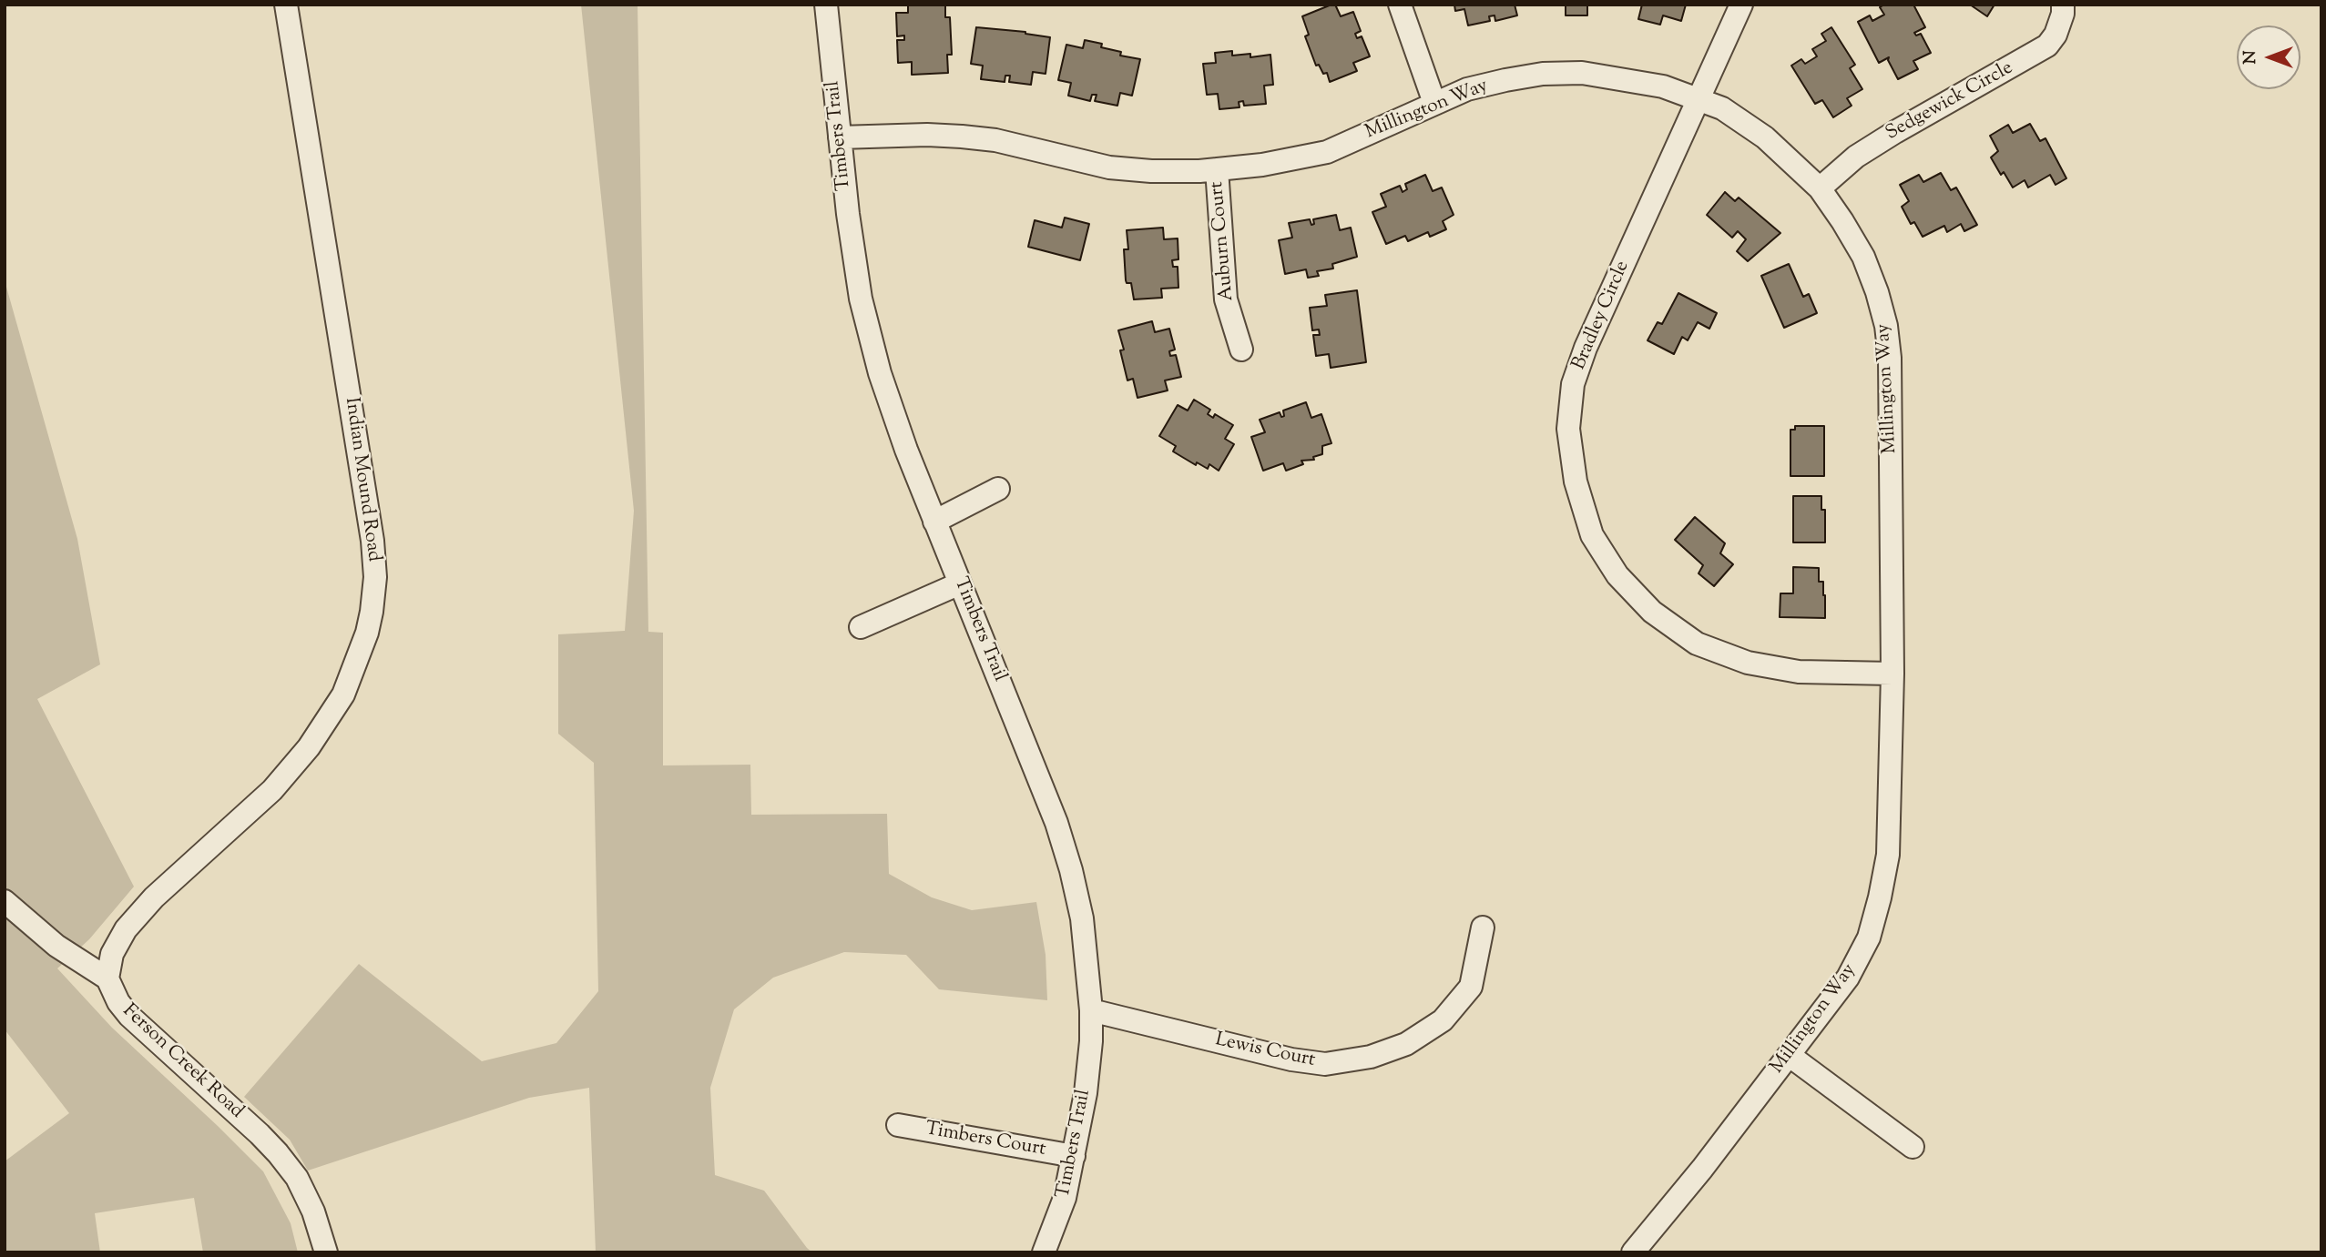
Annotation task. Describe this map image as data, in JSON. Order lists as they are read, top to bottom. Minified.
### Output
{"streets":{"street":["Sedgewick Circle","Millington Way","Timbers Trail","Auburn Court","Bradley Circle","Indian Mound Road","Lewis Court","Ferson Creek Road","Timbers Court"]},"crossings":[["Sedgewick Circle","Millington Way"],["Millington Way","Timbers Trail"],["Millington Way","Auburn Court"],["Millington Way","Bradley Circle"],["Timbers Trail","Lewis Court"],["Timbers Trail","Timbers Court"],["Indian Mound Road","Ferson Creek Road"]],"north":"left"}
